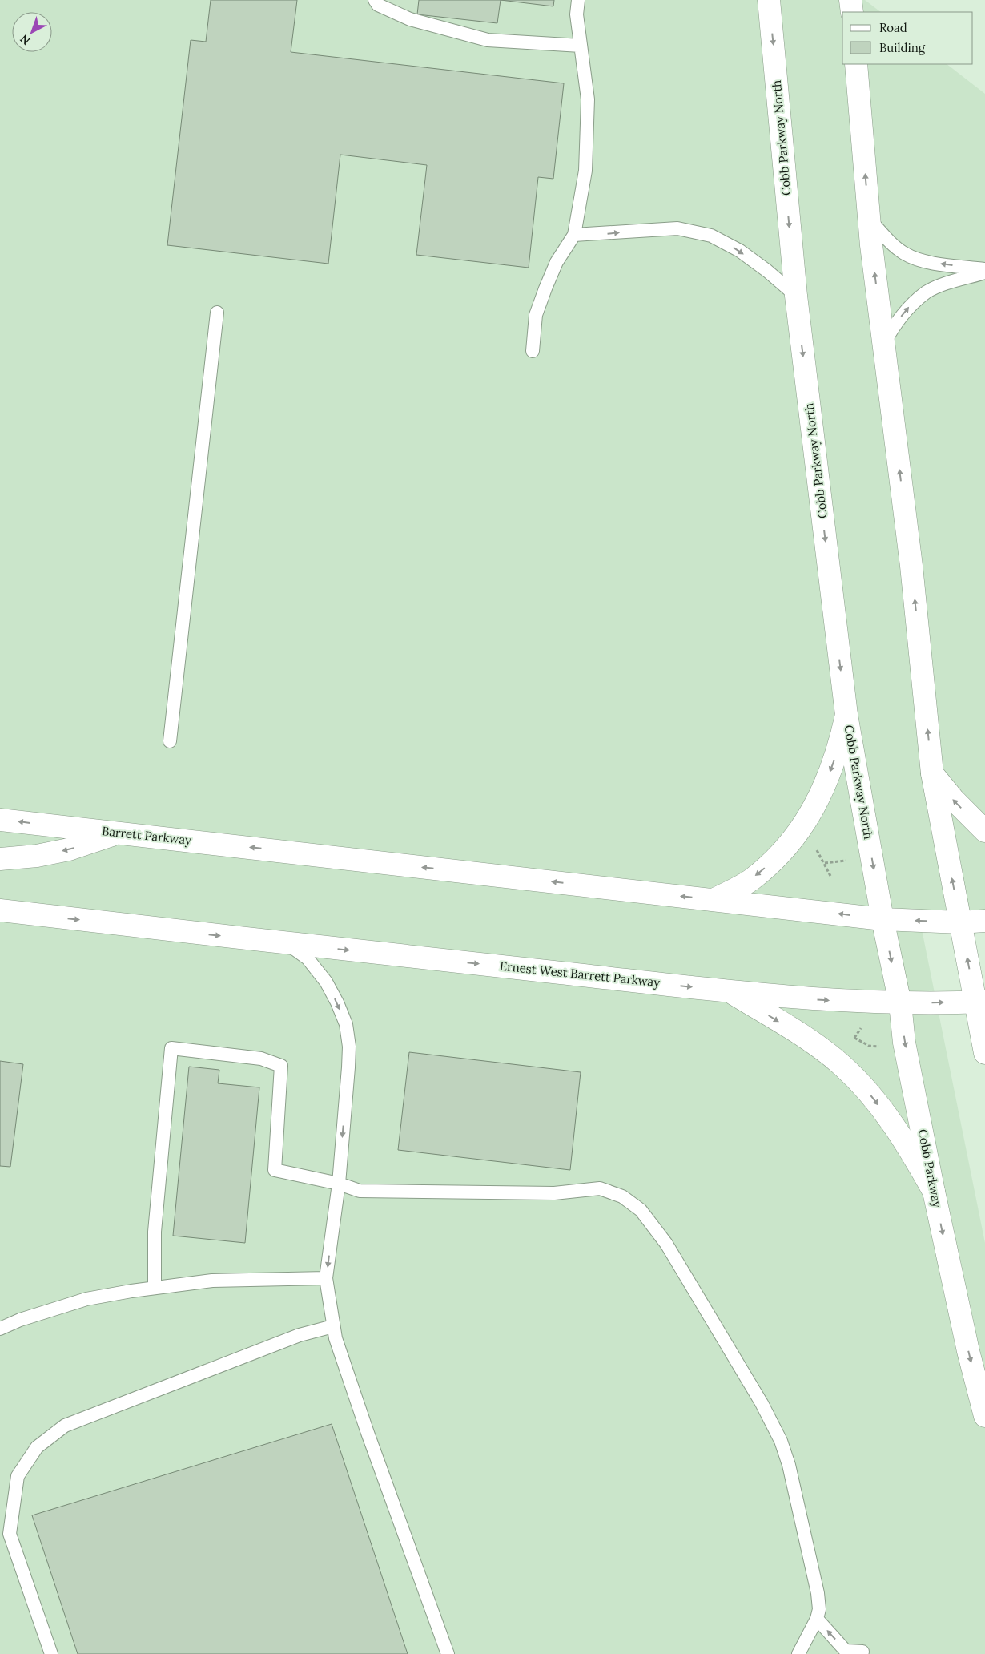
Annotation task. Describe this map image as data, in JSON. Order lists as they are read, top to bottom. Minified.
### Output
{"streets":{"main road":["Cobb Parkway North","Barrett Parkway","Ernest West Barrett Parkway","Cobb Parkway"]},"crossings":[["Cobb Parkway North","Cobb Parkway"],["Ernest West Barrett Parkway","Cobb Parkway"]],"one_way":["Barrett Parkway","Cobb Parkway"],"legend":["Road","Building"],"north":"bottom left"}
